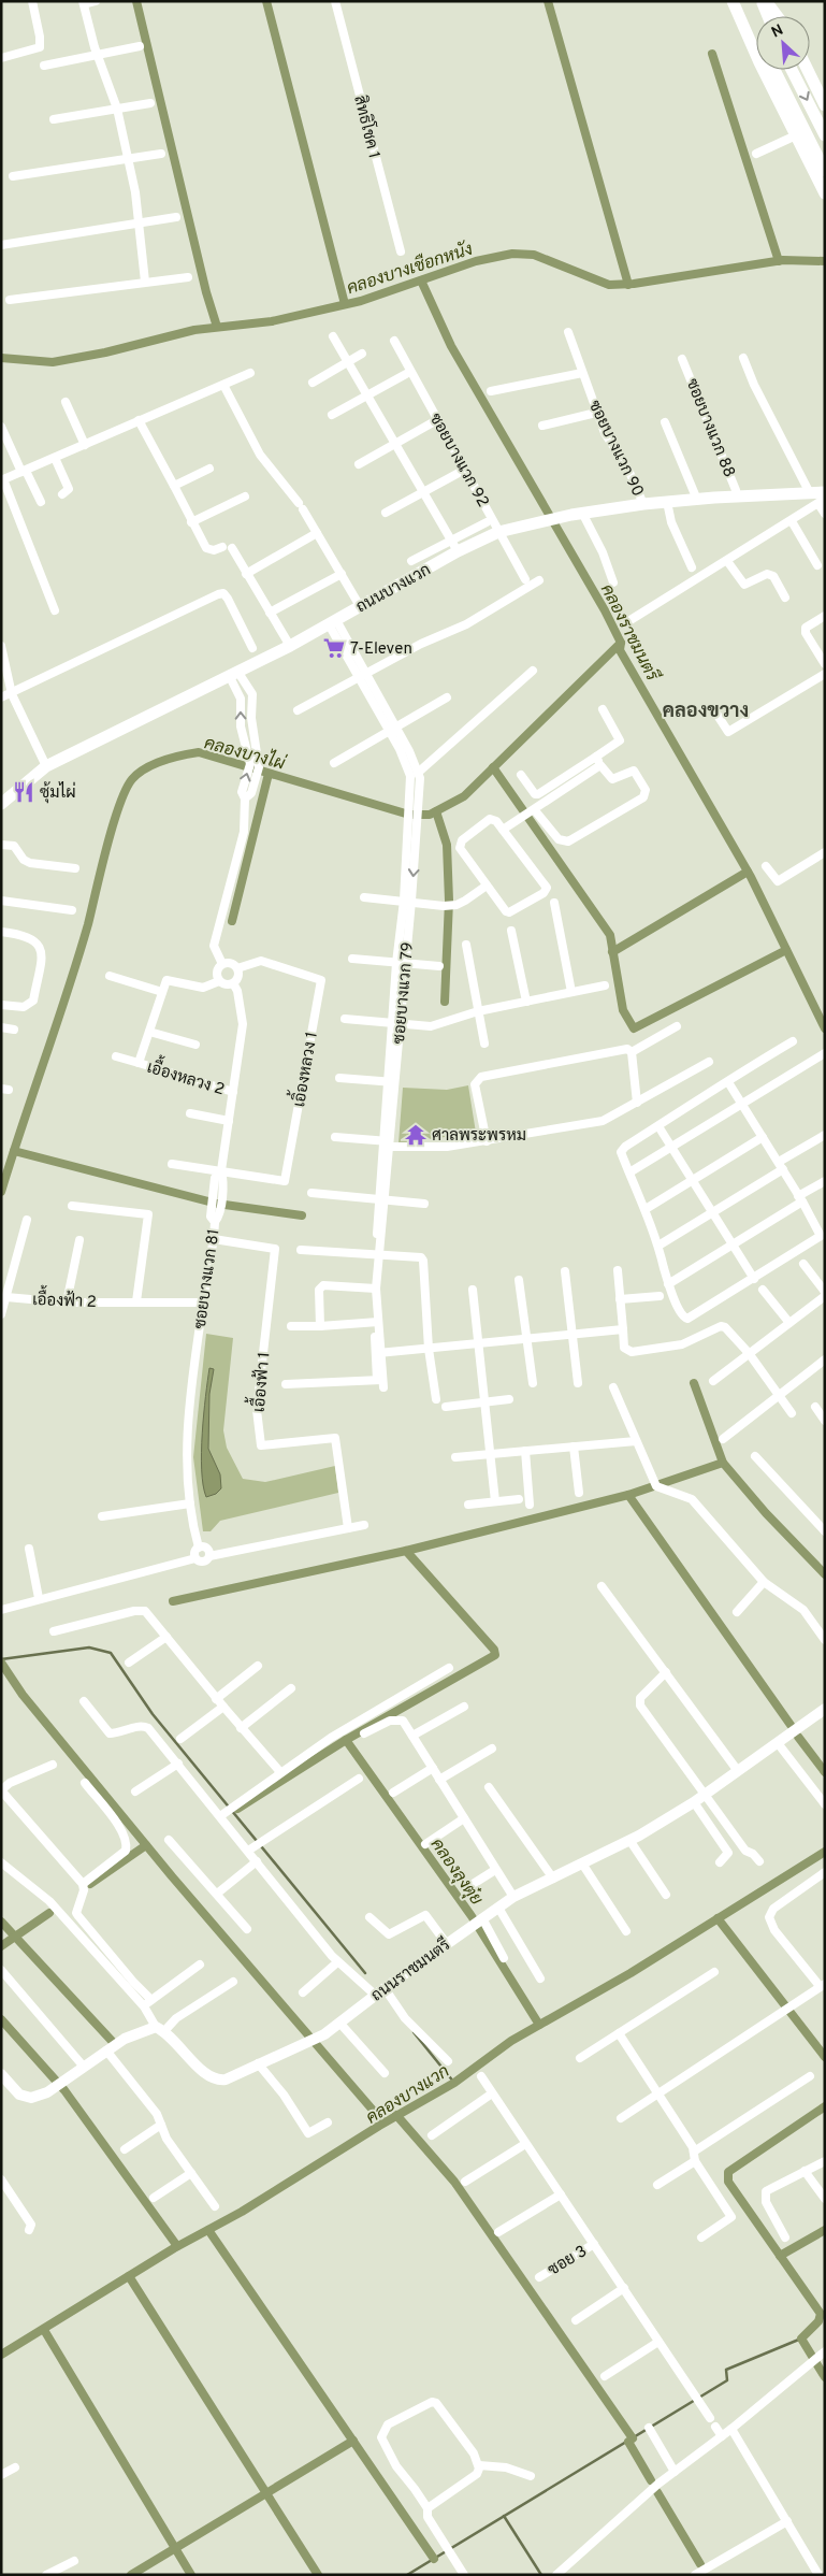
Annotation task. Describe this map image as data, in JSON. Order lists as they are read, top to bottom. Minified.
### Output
{"streets":{"main road":["ถนนบางแวก"],"street":["สิทธิโชค 1","ซอยบางแวก 88","ซอยบางแวก 90","ซอยบางแวก 92","ซอยบางแวก 79","เอิ้องหลวง 1","เอื้องหลวง 2","ซอยบางแวก 81","เอื้องฟ้า 2","เอื้องฟ้า 1","ถนนราชมนตรี","ซอย 3"]},"crossings":[["ซอยบางแวก 88","ถนนบางแวก"],["ซอยบางแวก 90","ถนนบางแวก"],["ซอยบางแวก 92","ถนนบางแวก"],["ถนนบางแวก","ซอยบางแวก 79"],["เอิ้องหลวง 1","ซอยบางแวก 81"],["เอื้องหลวง 2","ซอยบางแวก 81"],["ซอยบางแวก 81","เอื้องฟ้า 2"],["ซอยบางแวก 81","เอื้องฟ้า 1"]],"districts":["คลองขวาง"],"water":["คลองบางเชือกหนัง","คลองราชมนตรี","คลองบางไผ่","คลองลุงตุ๋ย","คลองบางแวก"],"places":{"supermarket":["7-Eleven"],"restaurant":["ซุ้มไผ่"],"temple":["ศาลพระพรหม"]},"north":"top left"}
